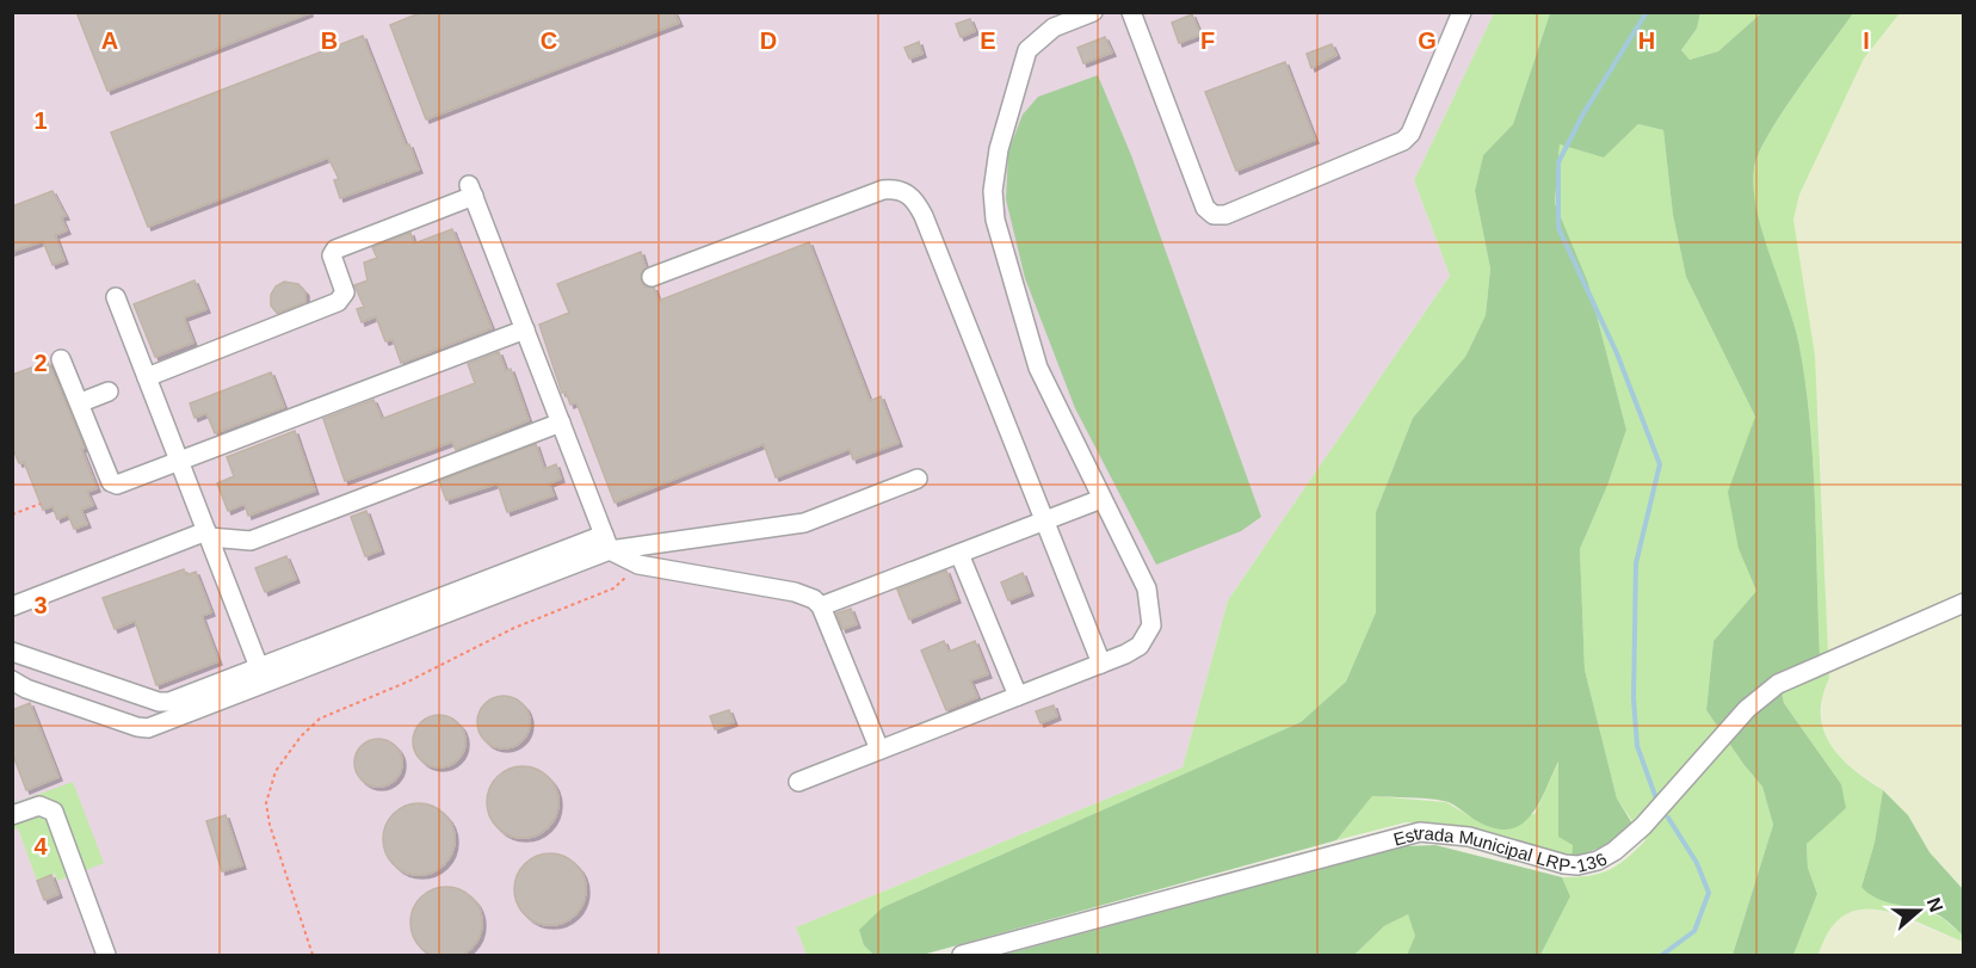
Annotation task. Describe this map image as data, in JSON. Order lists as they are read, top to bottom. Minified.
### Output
{"streets":{"street":["Estrada Municipal LRP-136"]},"north":"right","grid":{"columns":["A","B","C","D","E","F","G","H","I"],"rows":["1","2","3","4"]}}
